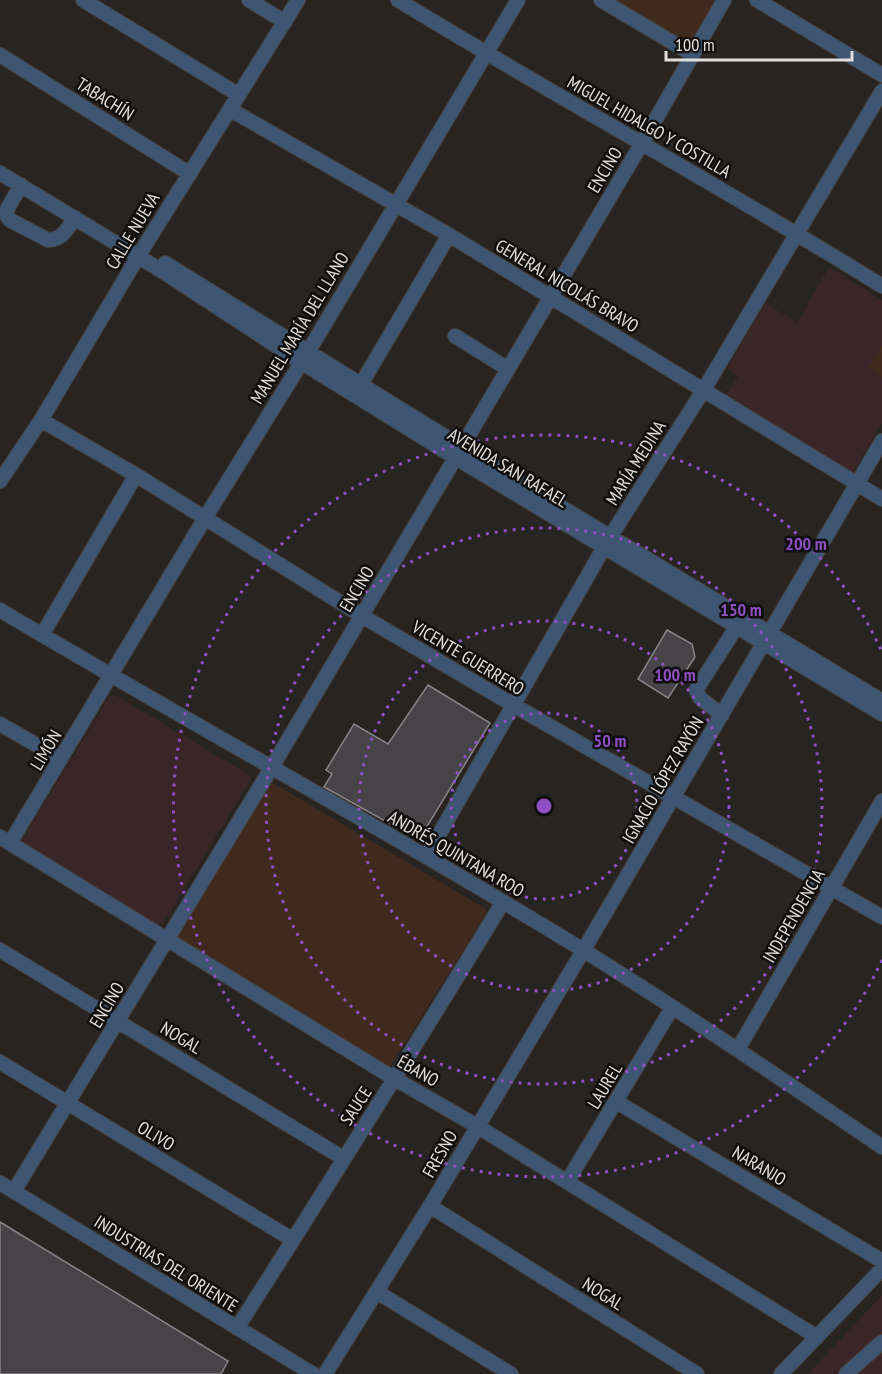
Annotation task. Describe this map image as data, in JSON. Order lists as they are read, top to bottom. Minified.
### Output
{"streets":{"street":["TABACHÍN","MIGUEL HIDALGO Y COSTILLA","ENCINO","CALLE NUEVA","GENERAL NICOLÁS BRAVO","MANUEL MARÍA DEL LLANO","MARÍA MEDINA","AVENIDA SAN RAFAEL","VICENTE GUERRERO","LIMÓN","IGNACIO LÓPEZ RAYÓN","ANDRÉS QUINTANA ROO","INDEPENDENCIA","NOGAL","ÉBANO","LAUREL","SAUCE","OLIVO","FRESNO","NARANJO","INDUSTRIAS DEL ORIENTE"]},"crossings":[["TABACHÍN","CALLE NUEVA"],["MIGUEL HIDALGO Y COSTILLA","ENCINO"],["MIGUEL HIDALGO Y COSTILLA","MANUEL MARÍA DEL LLANO"],["MIGUEL HIDALGO Y COSTILLA","MARÍA MEDINA"],["ENCINO","GENERAL NICOLÁS BRAVO"],["ENCINO","AVENIDA SAN RAFAEL"],["ENCINO","VICENTE GUERRERO"],["ENCINO","ANDRÉS QUINTANA ROO"],["ENCINO","NOGAL"],["ENCINO","ÉBANO"],["ENCINO","OLIVO"],["ENCINO","INDUSTRIAS DEL ORIENTE"],["CALLE NUEVA","GENERAL NICOLÁS BRAVO"],["CALLE NUEVA","AVENIDA SAN RAFAEL"],["CALLE NUEVA","VICENTE GUERRERO"],["GENERAL NICOLÁS BRAVO","MANUEL MARÍA DEL LLANO"],["GENERAL NICOLÁS BRAVO","MARÍA MEDINA"],["GENERAL NICOLÁS BRAVO","IGNACIO LÓPEZ RAYÓN"],["MANUEL MARÍA DEL LLANO","AVENIDA SAN RAFAEL"],["MANUEL MARÍA DEL LLANO","VICENTE GUERRERO"],["MANUEL MARÍA DEL LLANO","LIMÓN"],["MANUEL MARÍA DEL LLANO","ANDRÉS QUINTANA ROO"],["MARÍA MEDINA","AVENIDA SAN RAFAEL"],["MARÍA MEDINA","VICENTE GUERRERO"],["MARÍA MEDINA","ANDRÉS QUINTANA ROO"],["AVENIDA SAN RAFAEL","IGNACIO LÓPEZ RAYÓN"],["VICENTE GUERRERO","IGNACIO LÓPEZ RAYÓN"],["VICENTE GUERRERO","INDEPENDENCIA"],["LIMÓN","ANDRÉS QUINTANA ROO"],["LIMÓN","ÉBANO"],["IGNACIO LÓPEZ RAYÓN","ANDRÉS QUINTANA ROO"],["IGNACIO LÓPEZ RAYÓN","FRESNO"],["ANDRÉS QUINTANA ROO","INDEPENDENCIA"],["ANDRÉS QUINTANA ROO","LAUREL"],["ANDRÉS QUINTANA ROO","SAUCE"],["ANDRÉS QUINTANA ROO","FRESNO"],["NOGAL","SAUCE"],["NOGAL","FRESNO"],["ÉBANO","LAUREL"],["ÉBANO","SAUCE"],["ÉBANO","FRESNO"],["LAUREL","NARANJO"],["SAUCE","OLIVO"],["SAUCE","INDUSTRIAS DEL ORIENTE"]],"scale_bar":"100 m","rings":["200 m","150 m","100 m","50 m"]}
